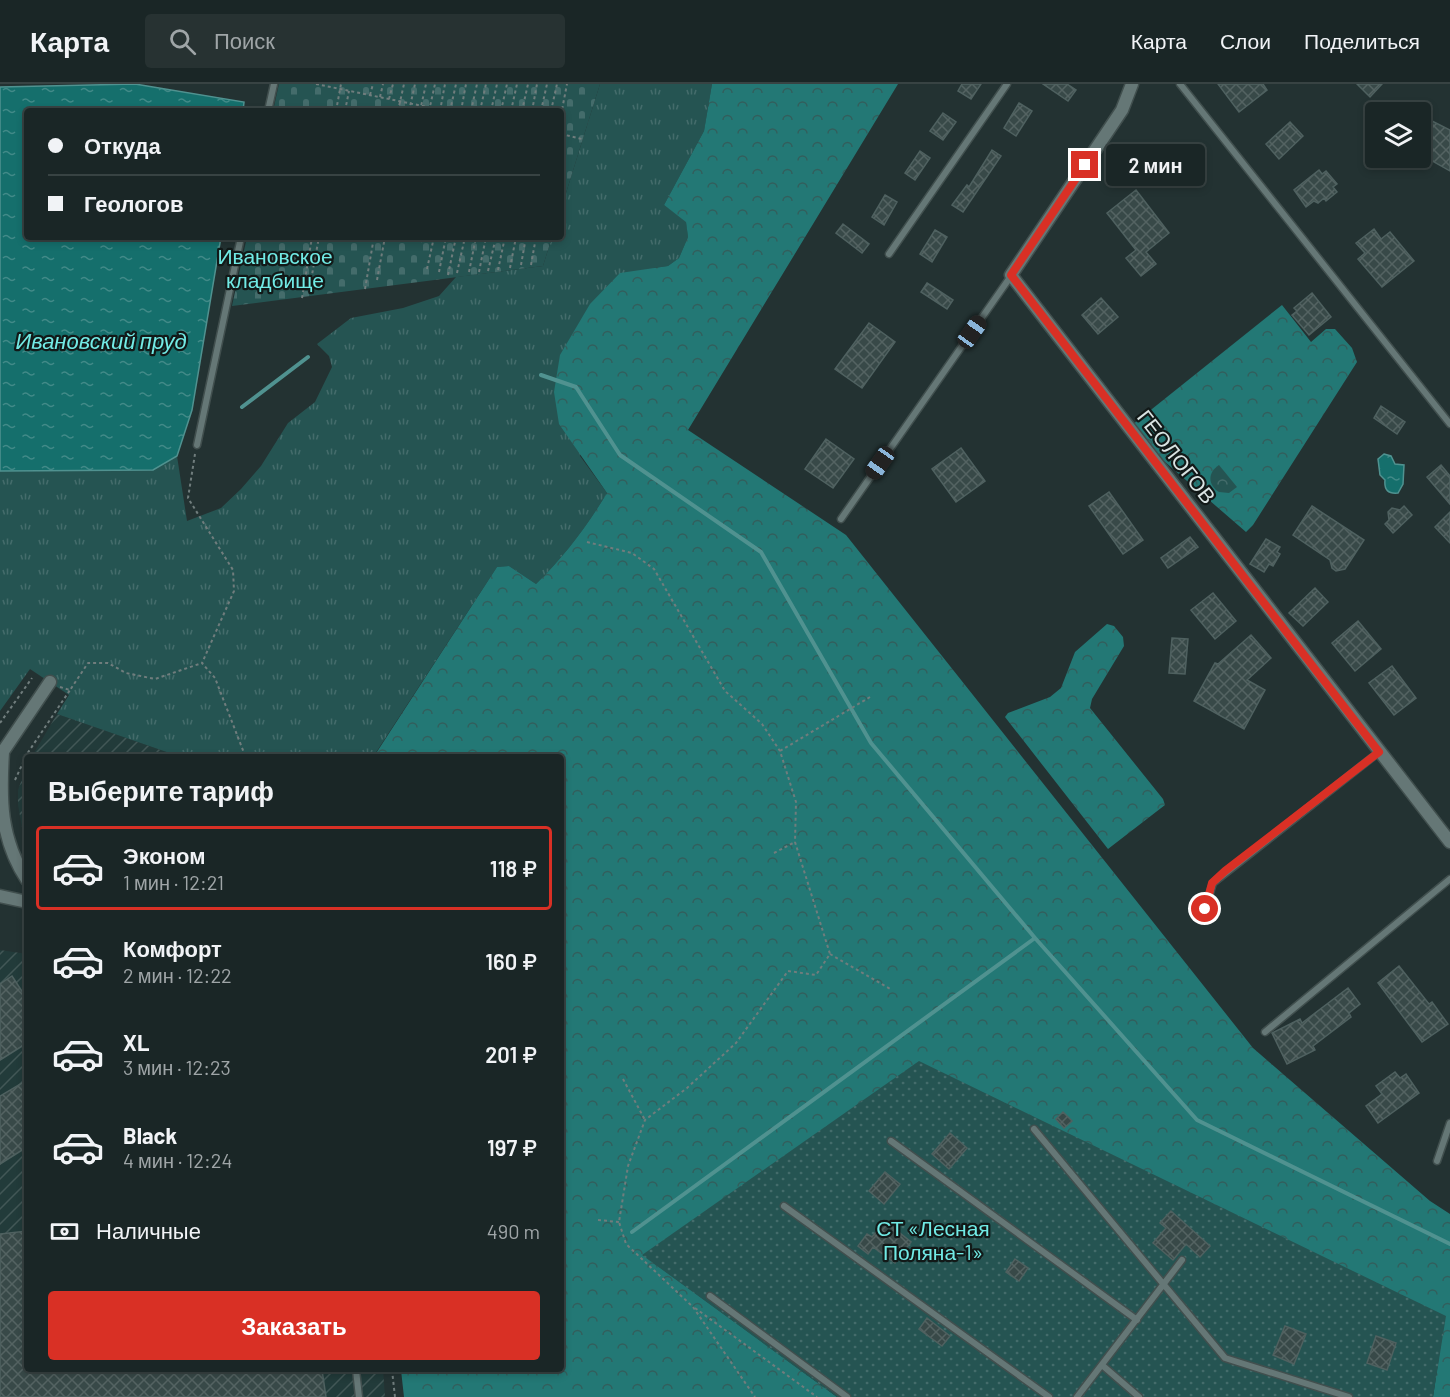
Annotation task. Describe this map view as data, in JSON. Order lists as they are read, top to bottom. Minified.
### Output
{"streets":{"street":["ГЕОЛОГОВ"]},"water":["Ивановский пруд"],"parks":["Ивановское кладбище","СТ «Лесная Поляна-1»"],"page":{"header":"Карта","search":"Поиск","nav":["Карта","Слои","Поделиться"],"banner":["Откуда","Геологов"],"bubble":"2 мин","heading":"Выберите тариф","list":[{"name":"Эконом","note":"1 мин · 12:21","value":"118 ₽"},{"name":"Комфорт","note":"2 мин · 12:22","value":"160 ₽"},{"name":"XL","note":"3 мин · 12:23","value":"201 ₽"},{"name":"Black","note":"4 мин · 12:24","value":"197 ₽"}],"pay":["Наличные","490 m"],"buttons":"Заказать"}}
